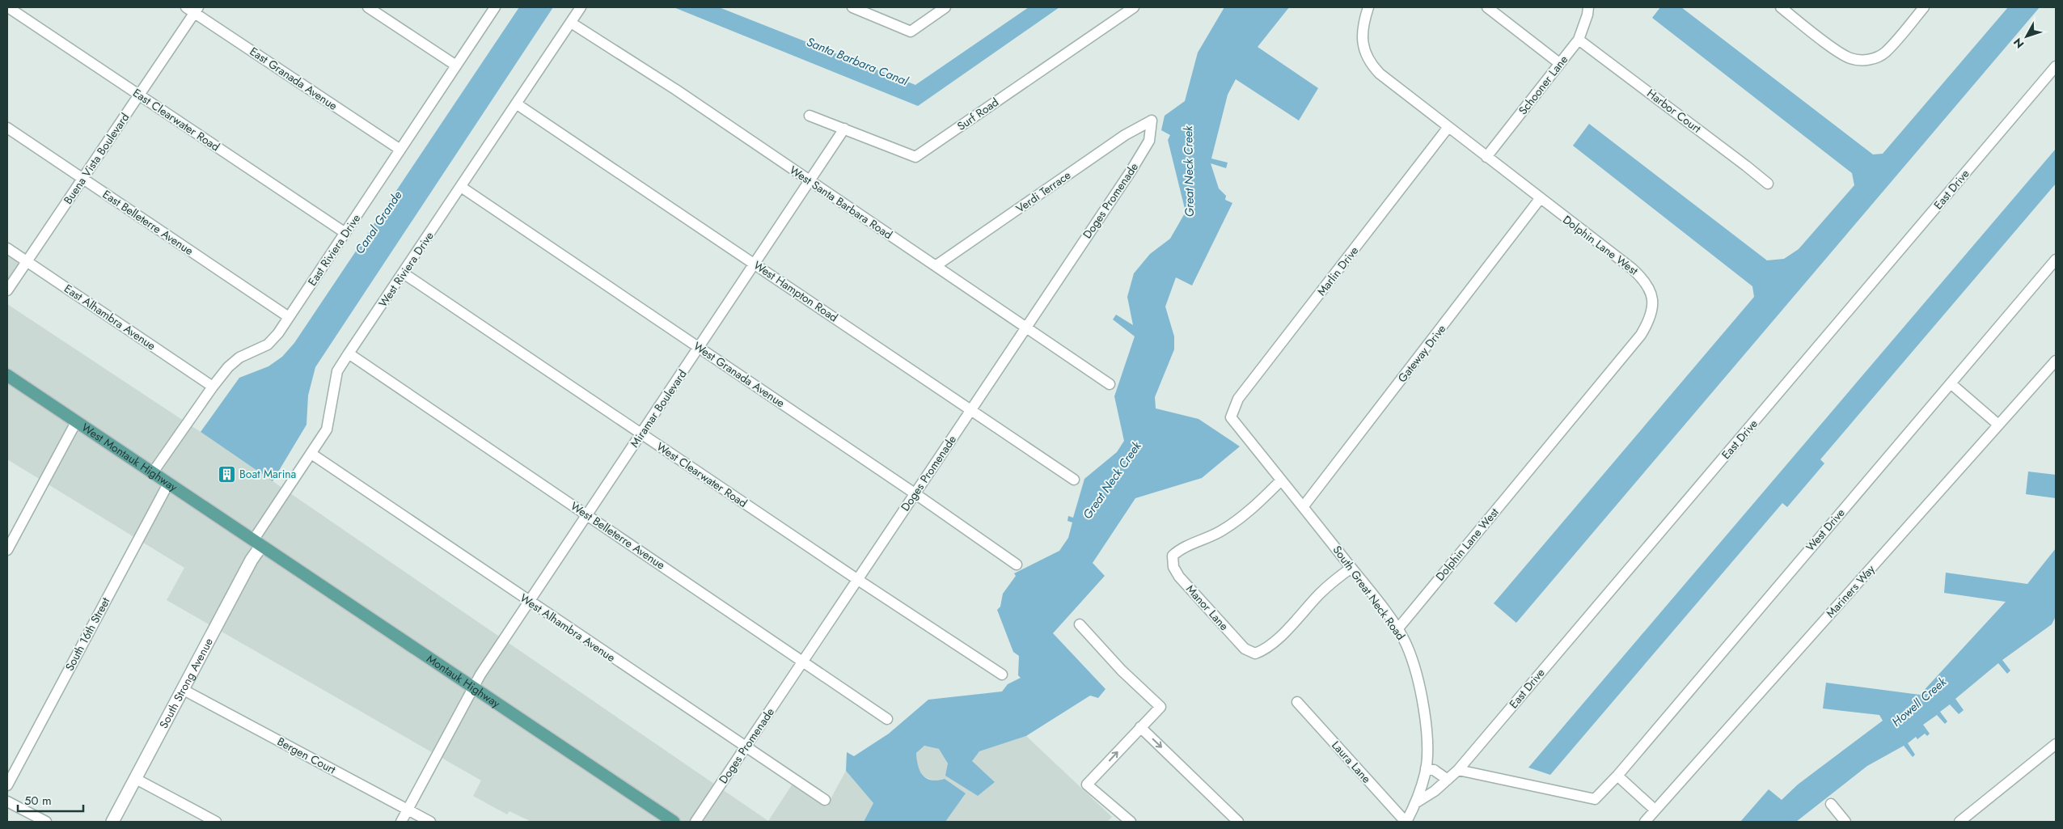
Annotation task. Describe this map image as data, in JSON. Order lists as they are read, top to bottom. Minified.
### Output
{"streets":{"main road":["West Montauk Highway","Montauk Highway"],"street":["East Granada Avenue","Schooner Lane","Harbor Court","Surf Road","East Clearwater Road","Buena Vista Boulevard","East Drive","Verdi Terrace","Doges Promenade","West Santa Barbara Road","East Belleterre Avenue","Dolphin Lane West","East Riviera Drive","West Riviera Drive","Marlin Drive","West Hampton Road","East Alhambra Avenue","Gateway Drive","West Granada Avenue","Miramar Boulevard","West Clearwater Road","West Drive","West Belleterre Avenue","Mariners Way","South Great Neck Road","Manor Lane","West Alhambra Avenue","South 16th Street","South Strong Avenue","Bergen Court","Laura Lane"]},"crossings":[["East Granada Avenue","Buena Vista Boulevard"],["East Granada Avenue","East Riviera Drive"],["Schooner Lane","Harbor Court"],["Schooner Lane","Dolphin Lane West"],["Surf Road","Miramar Boulevard"],["East Clearwater Road","Buena Vista Boulevard"],["East Clearwater Road","East Riviera Drive"],["Buena Vista Boulevard","East Belleterre Avenue"],["Buena Vista Boulevard","East Alhambra Avenue"],["East Drive","West Drive"],["East Drive","South Great Neck Road"],["Verdi Terrace","Doges Promenade"],["Verdi Terrace","West Santa Barbara Road"],["Doges Promenade","West Santa Barbara Road"],["Doges Promenade","West Hampton Road"],["Doges Promenade","West Granada Avenue"],["Doges Promenade","West Clearwater Road"],["Doges Promenade","West Belleterre Avenue"],["Doges Promenade","West Alhambra Avenue"],["West Santa Barbara Road","West Riviera Drive"],["West Santa Barbara Road","Miramar Boulevard"],["East Belleterre Avenue","East Riviera Drive"],["Dolphin Lane West","Marlin Drive"],["Dolphin Lane West","Gateway Drive"],["Dolphin Lane West","South Great Neck Road"],["East Riviera Drive","East Alhambra Avenue"],["East Riviera Drive","West Montauk Highway"],["West Riviera Drive","West Hampton Road"],["West Riviera Drive","West Granada Avenue"],["West Riviera Drive","West Montauk Highway"],["West Riviera Drive","West Clearwater Road"],["West Riviera Drive","West Belleterre Avenue"],["West Riviera Drive","West Alhambra Avenue"],["West Riviera Drive","Montauk Highway"],["West Riviera Drive","South Strong Avenue"],["Marlin Drive","South Great Neck Road"],["West Hampton Road","Miramar Boulevard"],["Gateway Drive","South Great Neck Road"],["West Granada Avenue","Miramar Boulevard"],["Miramar Boulevard","West Clearwater Road"],["Miramar Boulevard","West Belleterre Avenue"],["Miramar Boulevard","West Alhambra Avenue"],["Miramar Boulevard","Montauk Highway"],["Miramar Boulevard","Bergen Court"],["West Montauk Highway","South 16th Street"],["West Montauk Highway","Montauk Highway"],["West Montauk Highway","South Strong Avenue"],["South Great Neck Road","Manor Lane"],["South Great Neck Road","Laura Lane"],["Montauk Highway","South Strong Avenue"],["South Strong Avenue","Bergen Court"]],"water":["Santa Barbara Canal","Great Neck Creek","Canal Grande","Howell Creek"],"places":{"building":["Boat Marina"]},"scale_bar":"50 m","north":"bottom left"}
